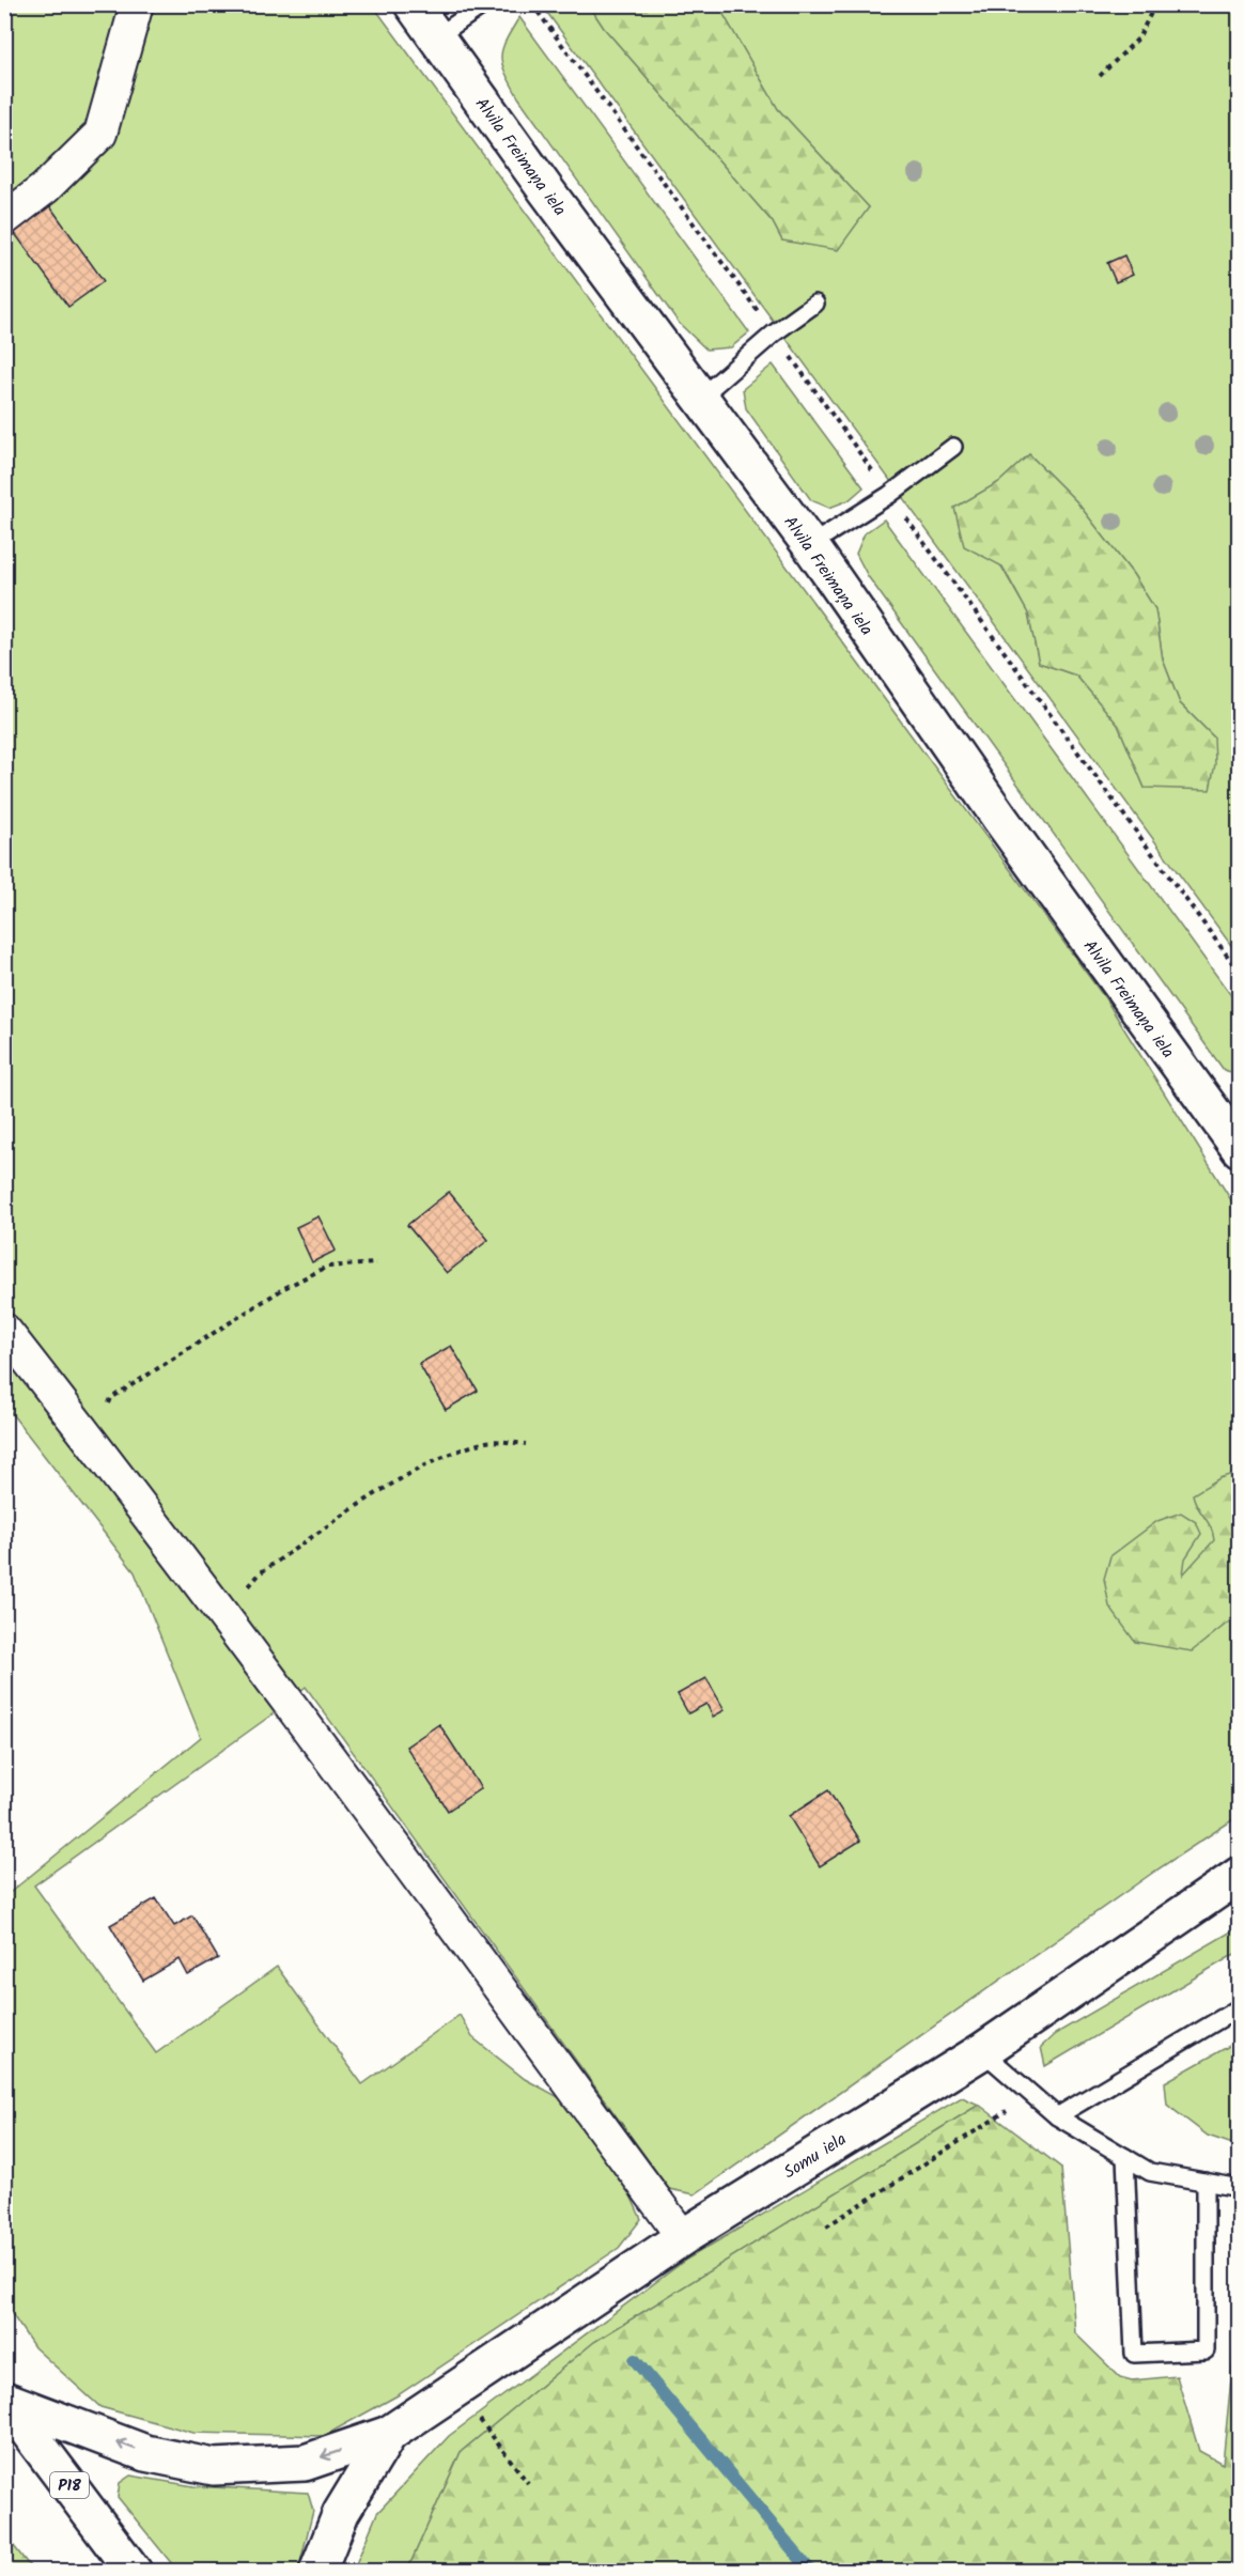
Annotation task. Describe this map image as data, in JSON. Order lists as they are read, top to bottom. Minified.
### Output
{"streets":{"main road":["Alvila Freimaņa iela","Somu iela","P18"]}}
